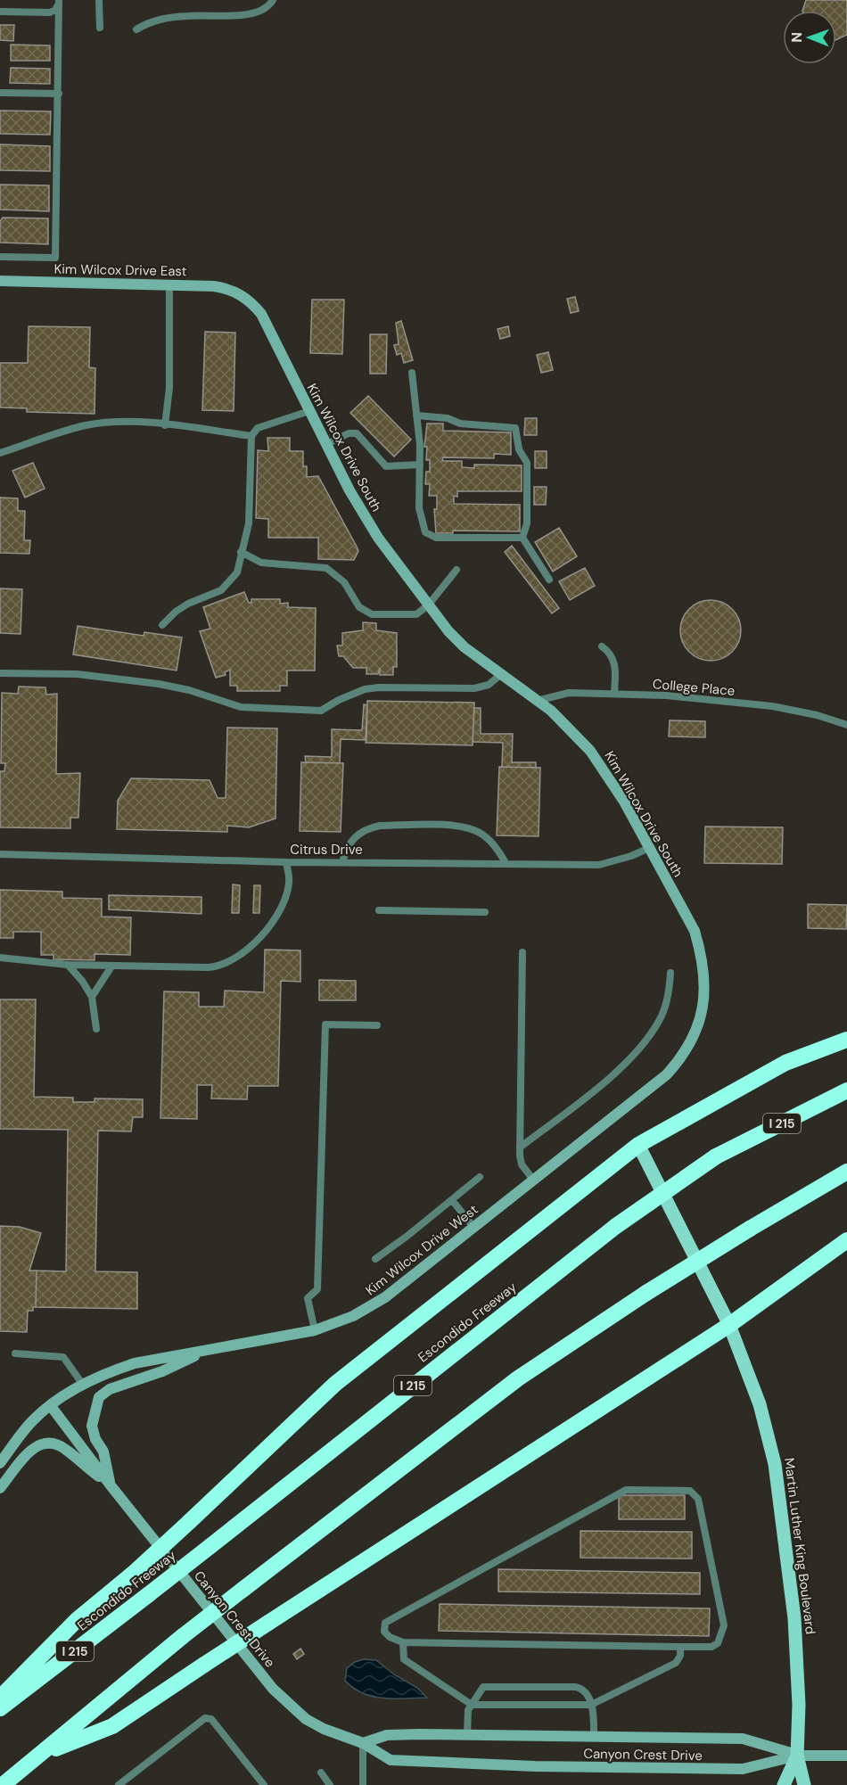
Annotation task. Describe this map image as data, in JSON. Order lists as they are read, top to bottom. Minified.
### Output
{"streets":{"highway":["I 215","Escondido Freeway"],"main road":["Martin Luther King Boulevard"],"street":["Kim Wilcox Drive East","Kim Wilcox Drive South","Kim Wilcox Drive West","Canyon Crest Drive"],"lane":["College Place","Citrus Drive"]},"crossings":[["Kim Wilcox Drive East","Kim Wilcox Drive South"],["Kim Wilcox Drive South","College Place"],["Kim Wilcox Drive South","Citrus Drive"],["Kim Wilcox Drive South","Kim Wilcox Drive West"],["Kim Wilcox Drive West","Canyon Crest Drive"],["Martin Luther King Boulevard","Canyon Crest Drive"]],"north":"left"}
